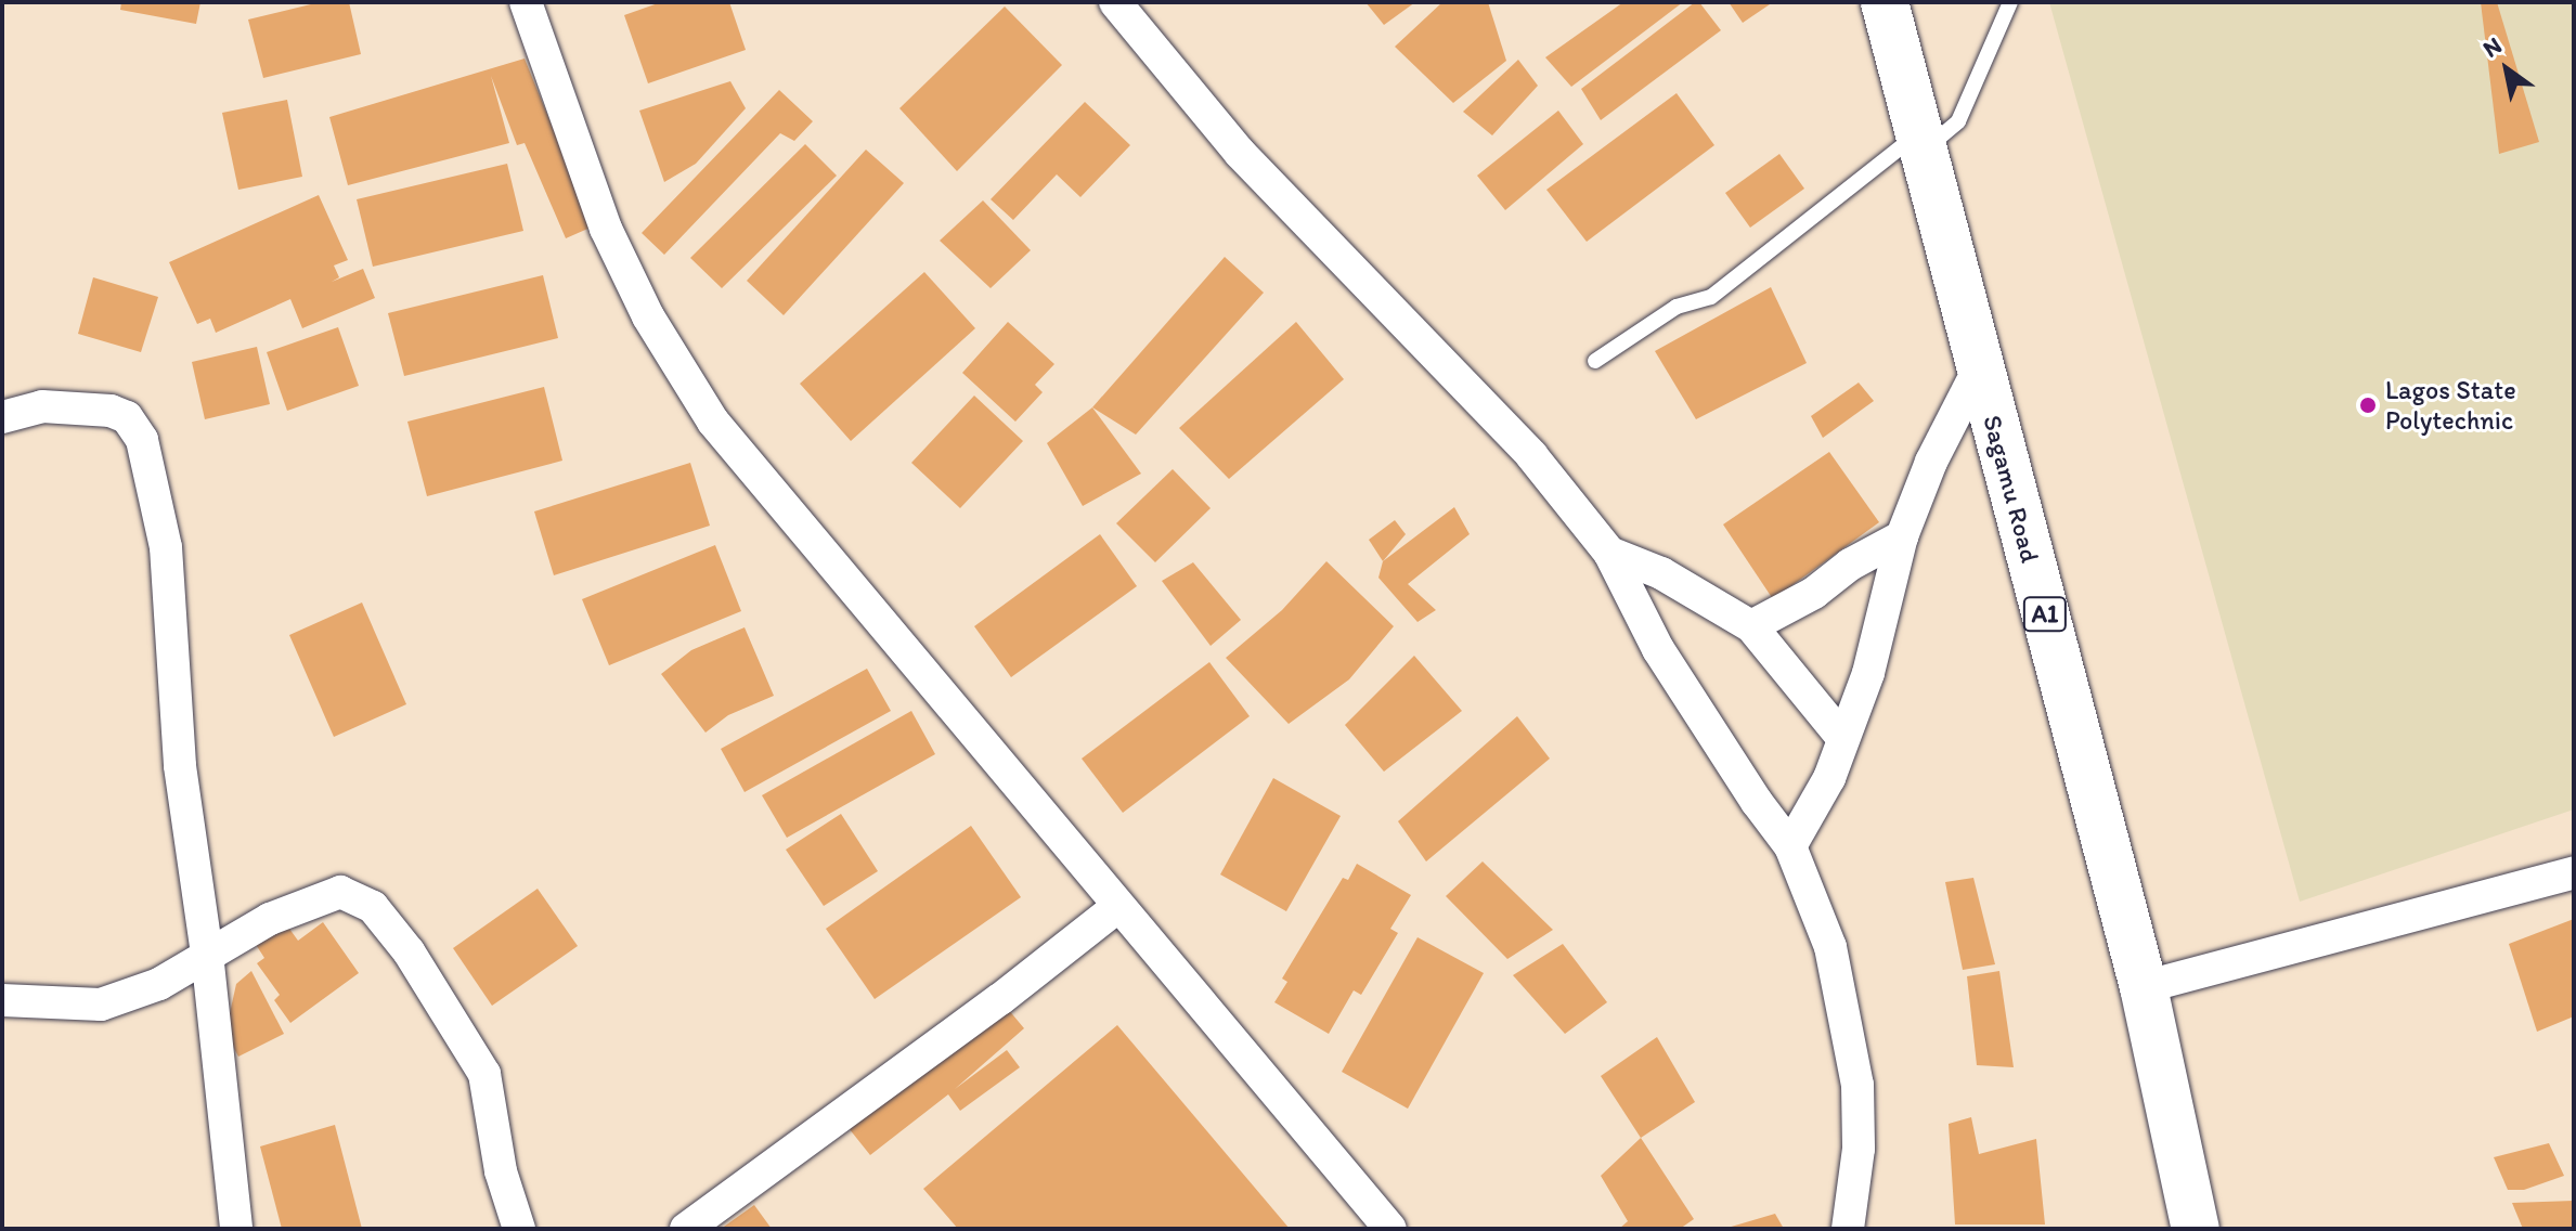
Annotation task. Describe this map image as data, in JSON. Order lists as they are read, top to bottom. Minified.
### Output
{"streets":{"highway":["Sagamu Road","A1"]},"places":["Lagos State Polytechnic"],"north":"top left"}
